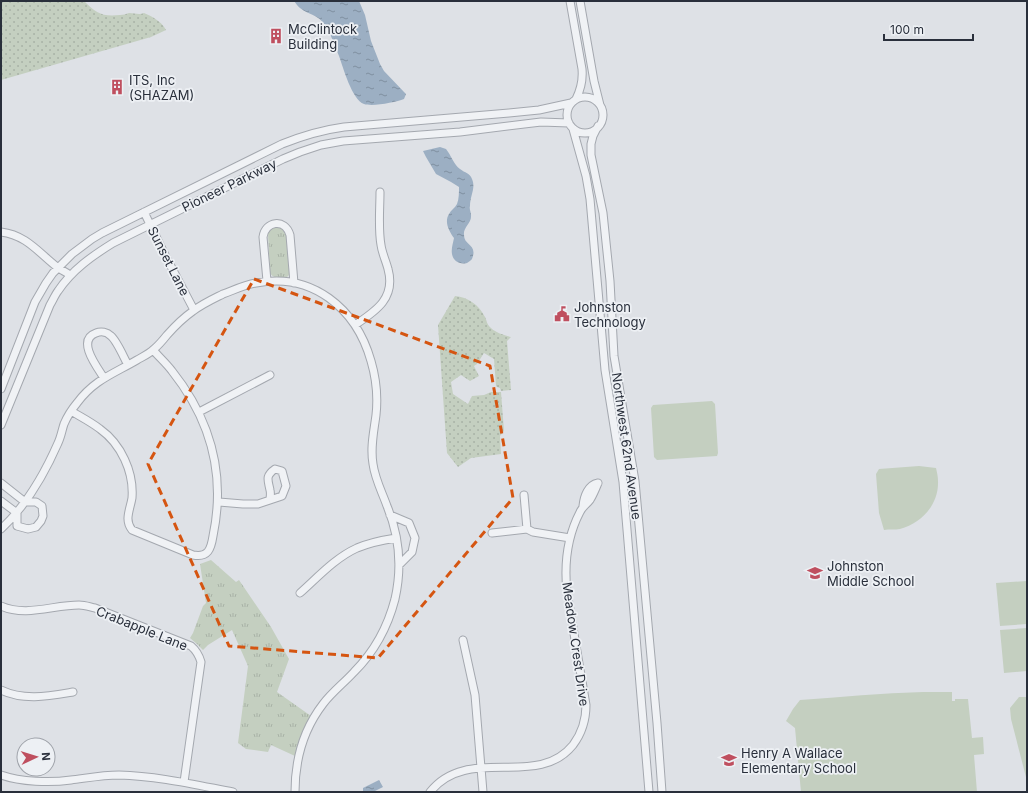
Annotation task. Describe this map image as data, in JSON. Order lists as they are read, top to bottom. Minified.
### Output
{"streets":{"street":["Pioneer Parkway","Sunset Lane","Northwest 62nd Avenue","Crabapple Lane","Meadow Crest Drive"]},"crossings":[["Pioneer Parkway","Sunset Lane"],["Pioneer Parkway","Northwest 62nd Avenue"]],"places":{"building":["McClintock Building","ITS, Inc (SHAZAM)"],"public building":["Johnston Technology"],"school or university":["Johnston Middle School","Henry A Wallace Elementary School"]},"scale_bar":"100 m","north":"right"}
